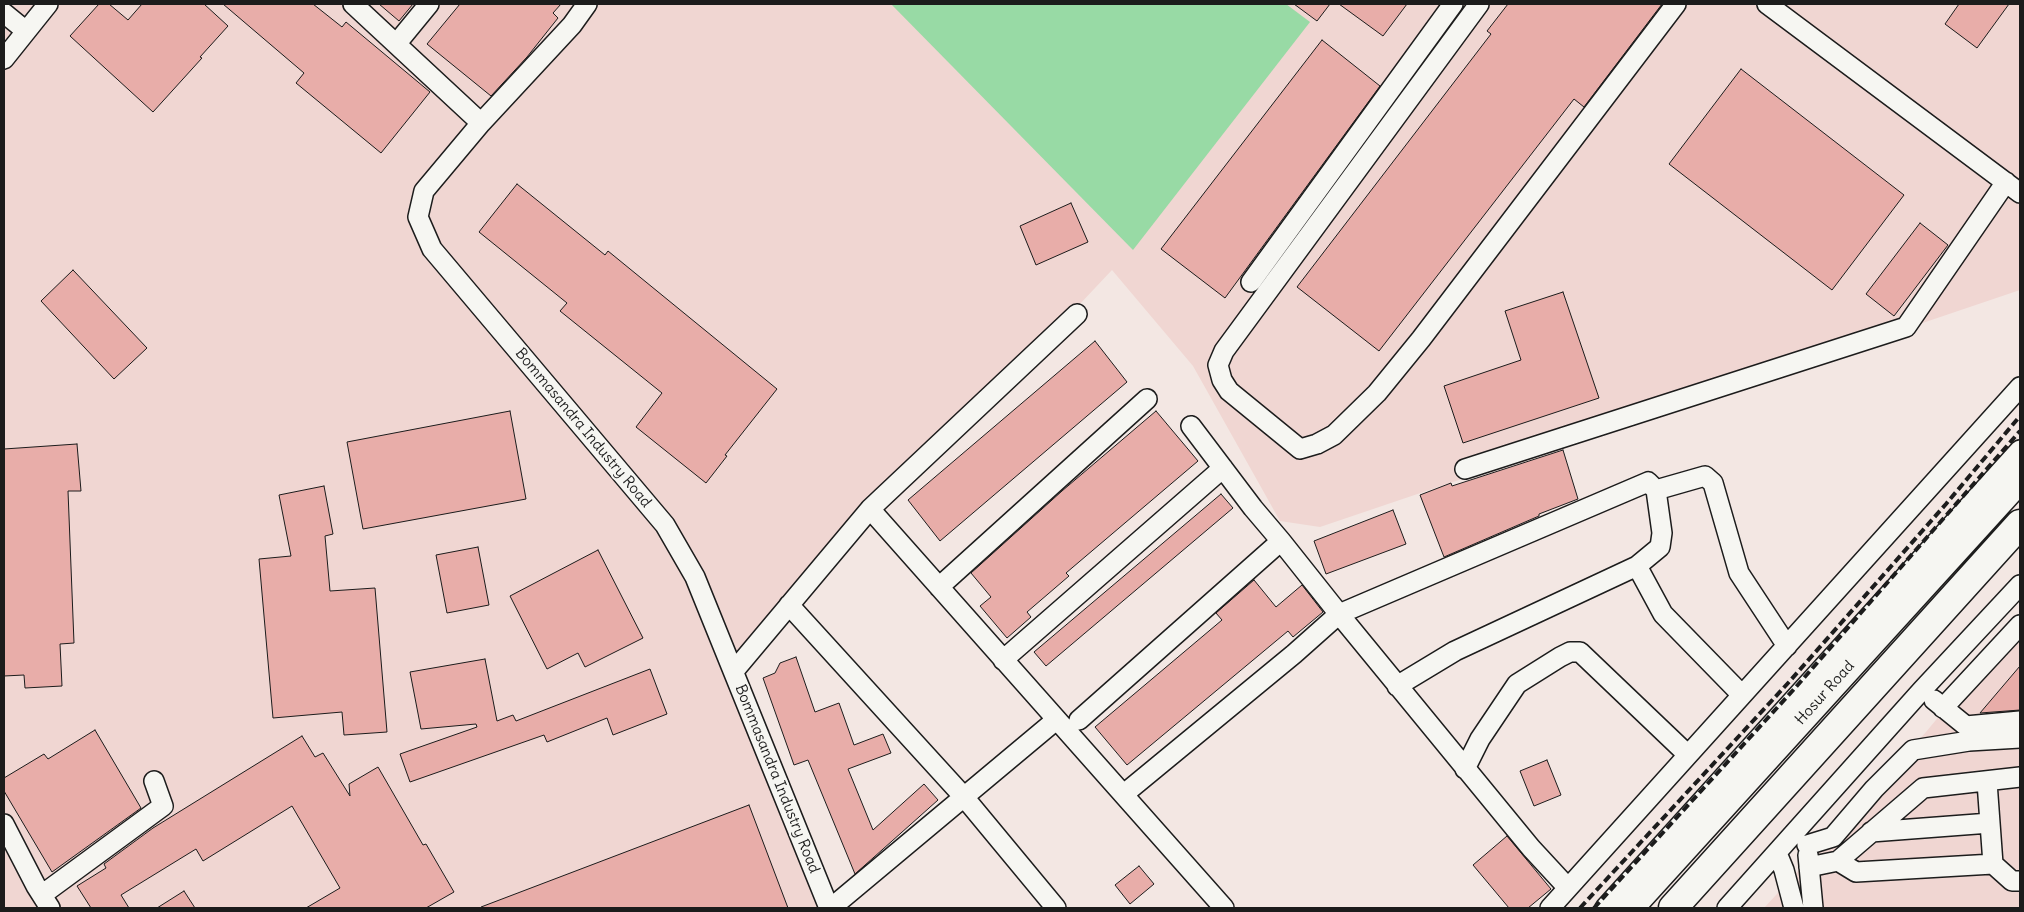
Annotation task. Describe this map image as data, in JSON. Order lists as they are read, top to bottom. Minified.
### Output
{"streets":{"highway":["Hosur Road"],"street":["Bommasandra Industry Road"]}}
